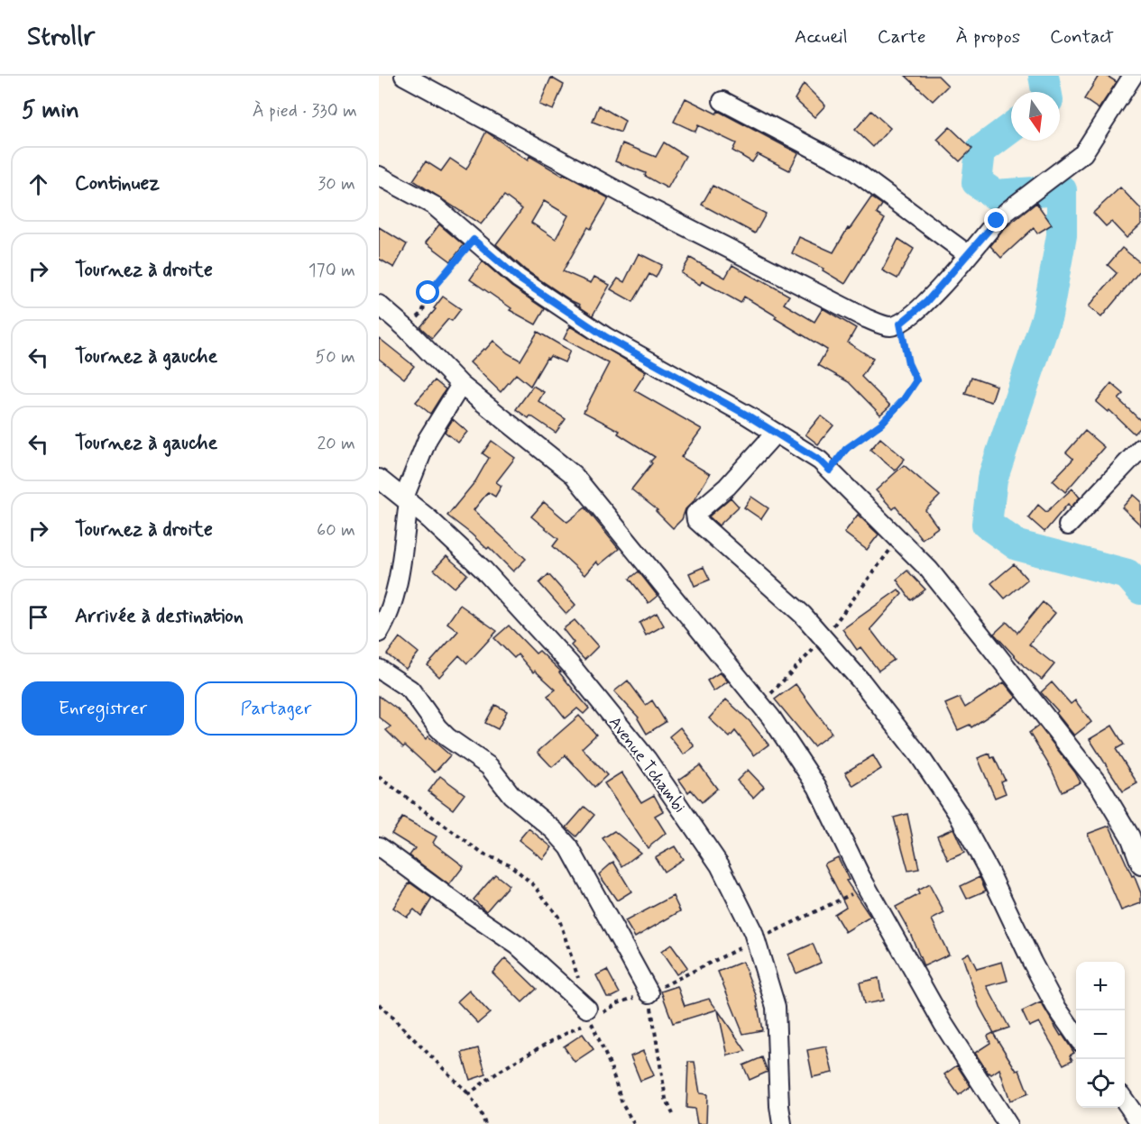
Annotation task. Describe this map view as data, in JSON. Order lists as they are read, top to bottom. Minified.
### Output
{"streets":{"street":["Avenue Tchambi"]},"north":"bottom","page":{"header":"Strollr","nav":["Accueil","Carte","À propos","Contact"],"heading":["5 min","À pied · 330 m"],"list":[["Continuez","30 m"],["Tournez à droite","170 m"],["Tournez à gauche","50 m"],["Tournez à gauche","20 m"],["Tournez à droite","60 m"],"Arrivée à destination"],"buttons":["Enregistrer","Partager"],"map_buttons":["+","−"]}}
